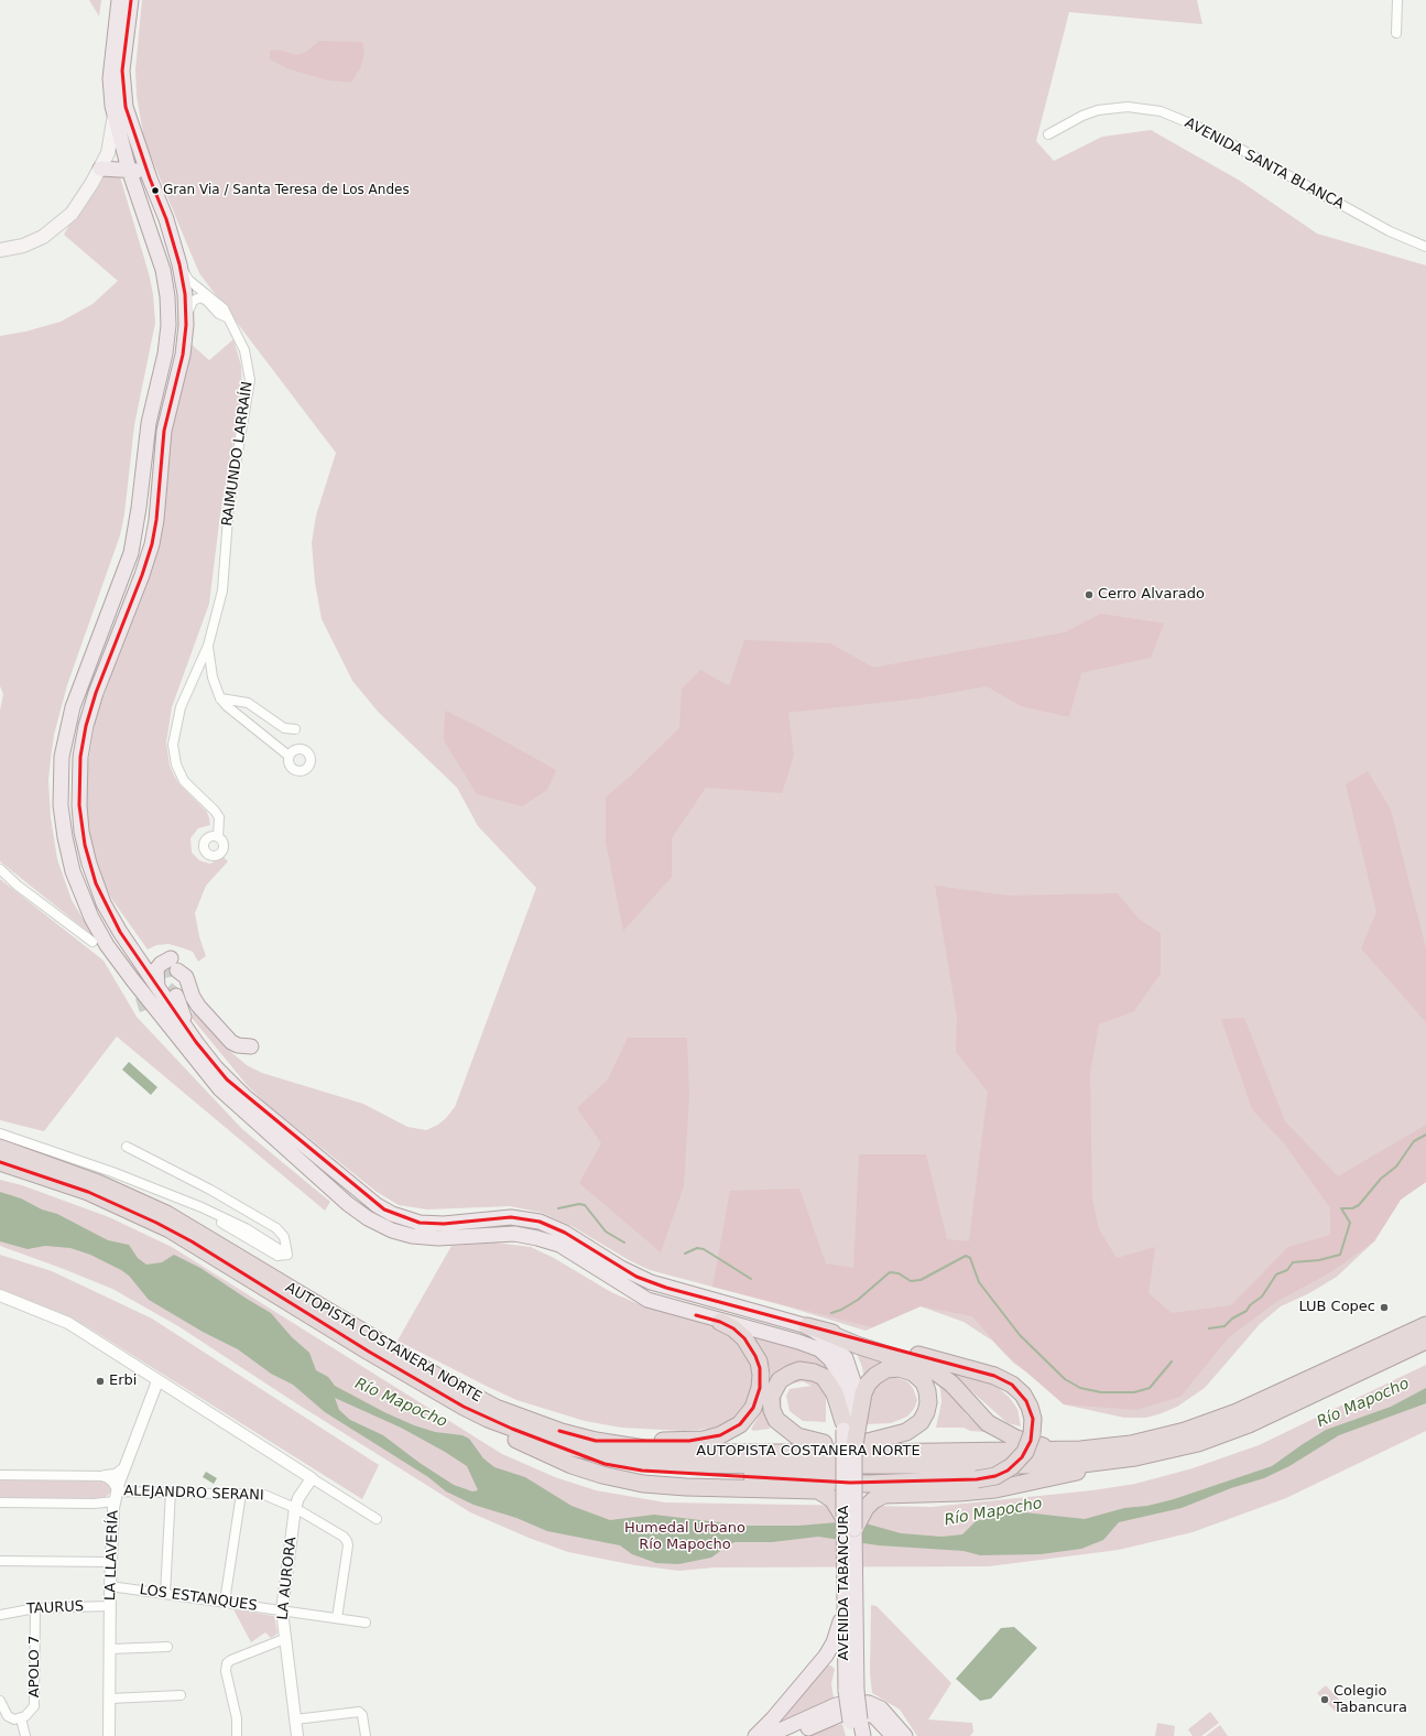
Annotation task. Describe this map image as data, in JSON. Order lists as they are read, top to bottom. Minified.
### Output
{"streets":{"highway":["AUTOPISTA COSTANERA NORTE"],"main road":["AVENIDA TABANCURA"],"street":["AVENIDA SANTA BLANCA","RAIMUNDO LARRAÍN","ALEJANDRO SERANI","LA LLAVERÍA","LA AURORA","LOS ESTANQUES","TAURUS","APOLO 7"]},"crossings":[["ALEJANDRO SERANI","LA LLAVERÍA"],["ALEJANDRO SERANI","LA AURORA"],["ALEJANDRO SERANI","LOS ESTANQUES"],["LA LLAVERÍA","LOS ESTANQUES"],["LA LLAVERÍA","TAURUS"],["LA AURORA","LOS ESTANQUES"],["TAURUS","APOLO 7"]],"water":["Río Mapocho"],"parks":["Humedal Urbano Río Mapocho"],"places":["Gran Via / Santa Teresa de Los Andes","Cerro Alvarado","LUB Copec","Erbi","Colegio Tabancura"]}
